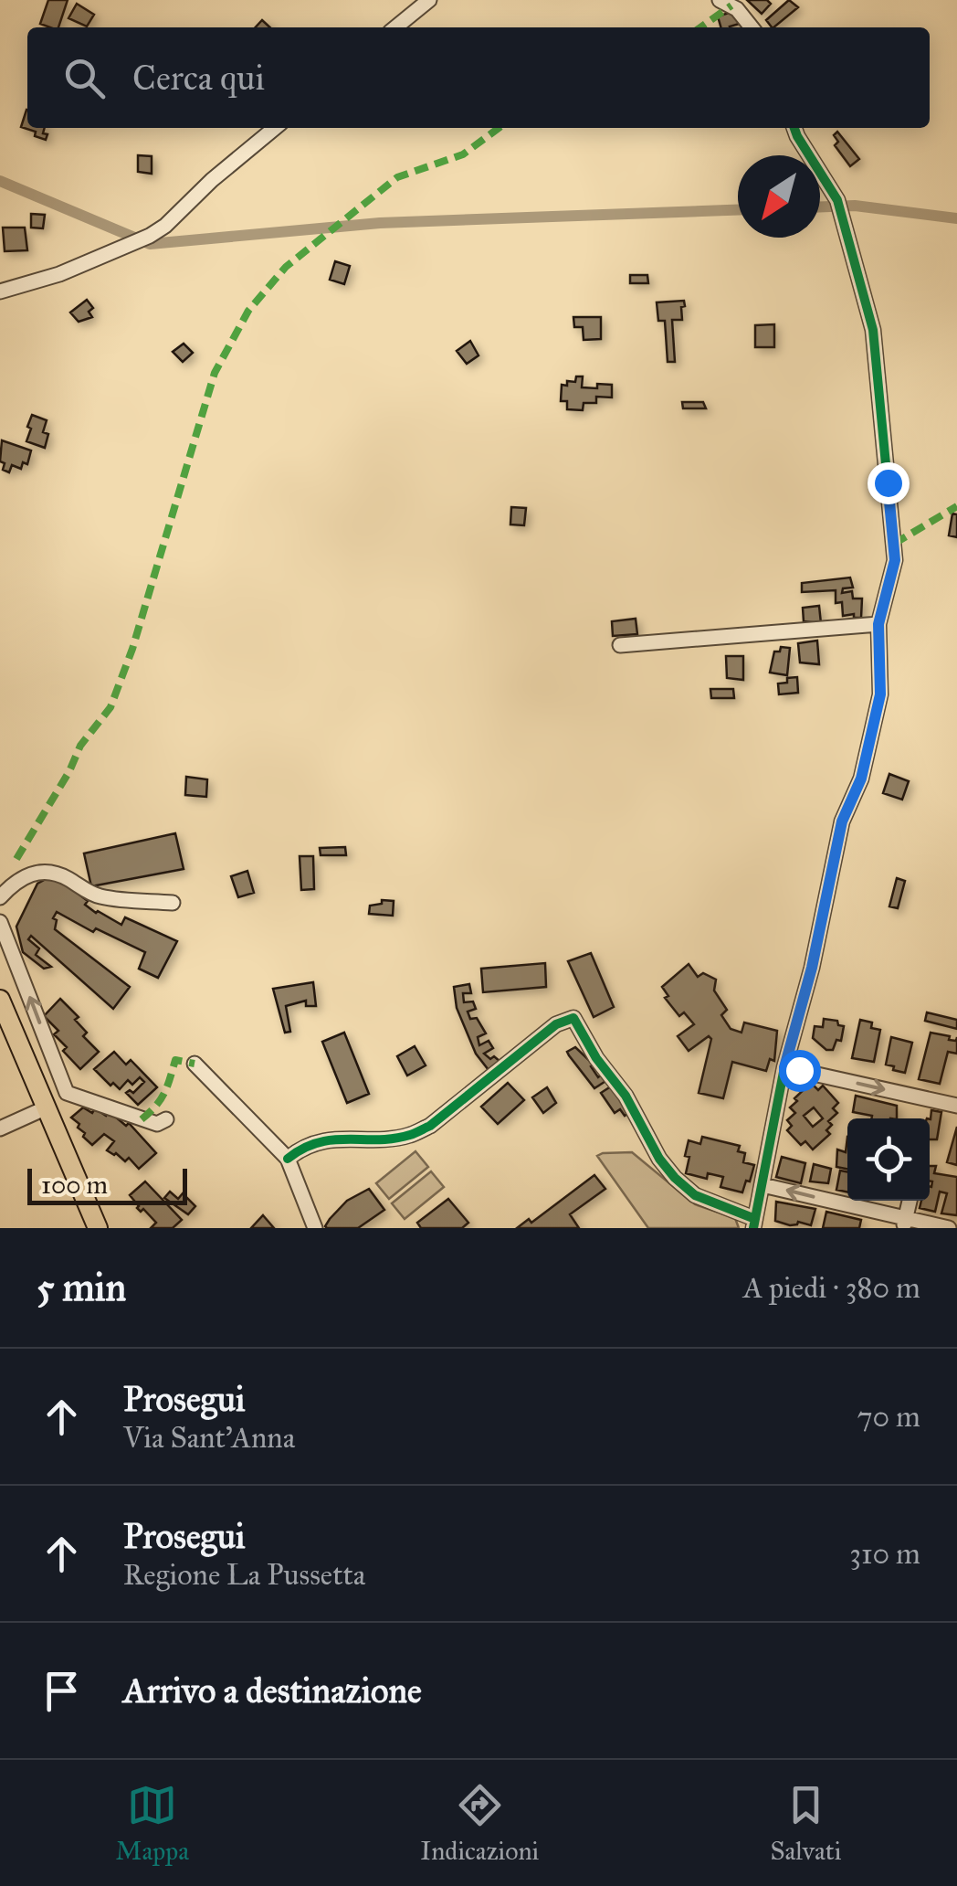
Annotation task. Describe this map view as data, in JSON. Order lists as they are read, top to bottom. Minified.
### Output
{"scale_bar":"100 m","north":"bottom left","page":{"search":"Cerca qui","scale":"100 m","heading":["5 min","A piedi · 380 m"],"list":[["Prosegui","Via Sant'Anna","70 m"],["Prosegui","Regione La Pussetta","310 m"],"Arrivo a destinazione"],"nav":["Mappa","Indicazioni","Salvati"]}}
